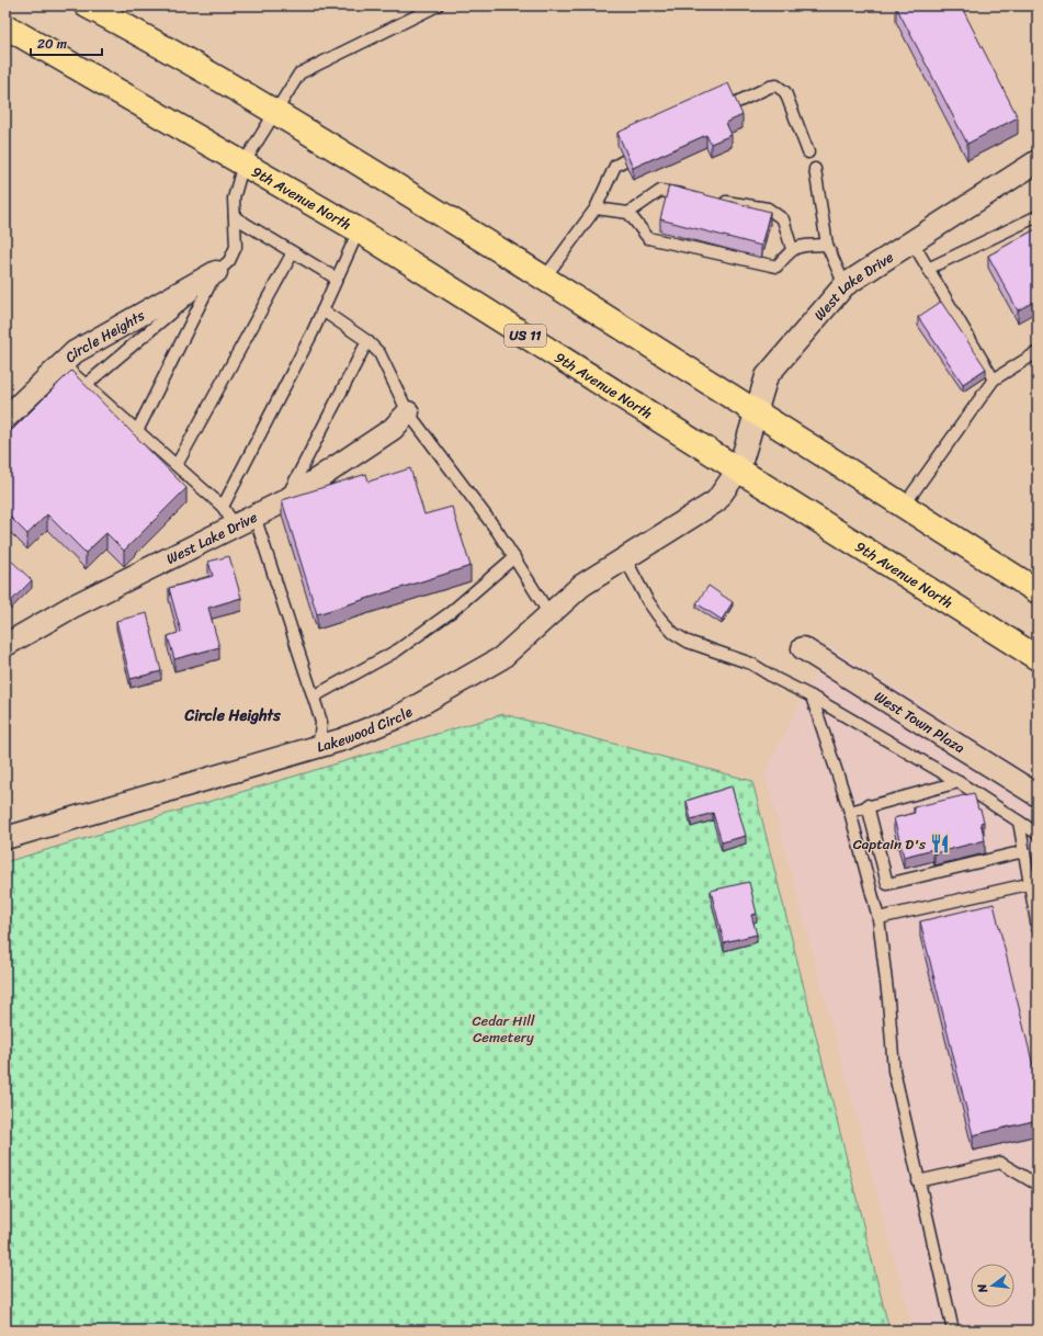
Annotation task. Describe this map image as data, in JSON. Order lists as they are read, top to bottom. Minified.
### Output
{"streets":{"main road":["9th Avenue North","US 11"],"street":["West Lake Drive","Circle Heights","West Town Plaza","Lakewood Circle"]},"crossings":[["9th Avenue North","West Lake Drive"],["West Lake Drive","Lakewood Circle"]],"districts":["Circle Heights"],"parks":["Cedar Hill Cemetery"],"places":{"restaurant":["Captain D's"]},"scale_bar":"20 m","north":"left"}
